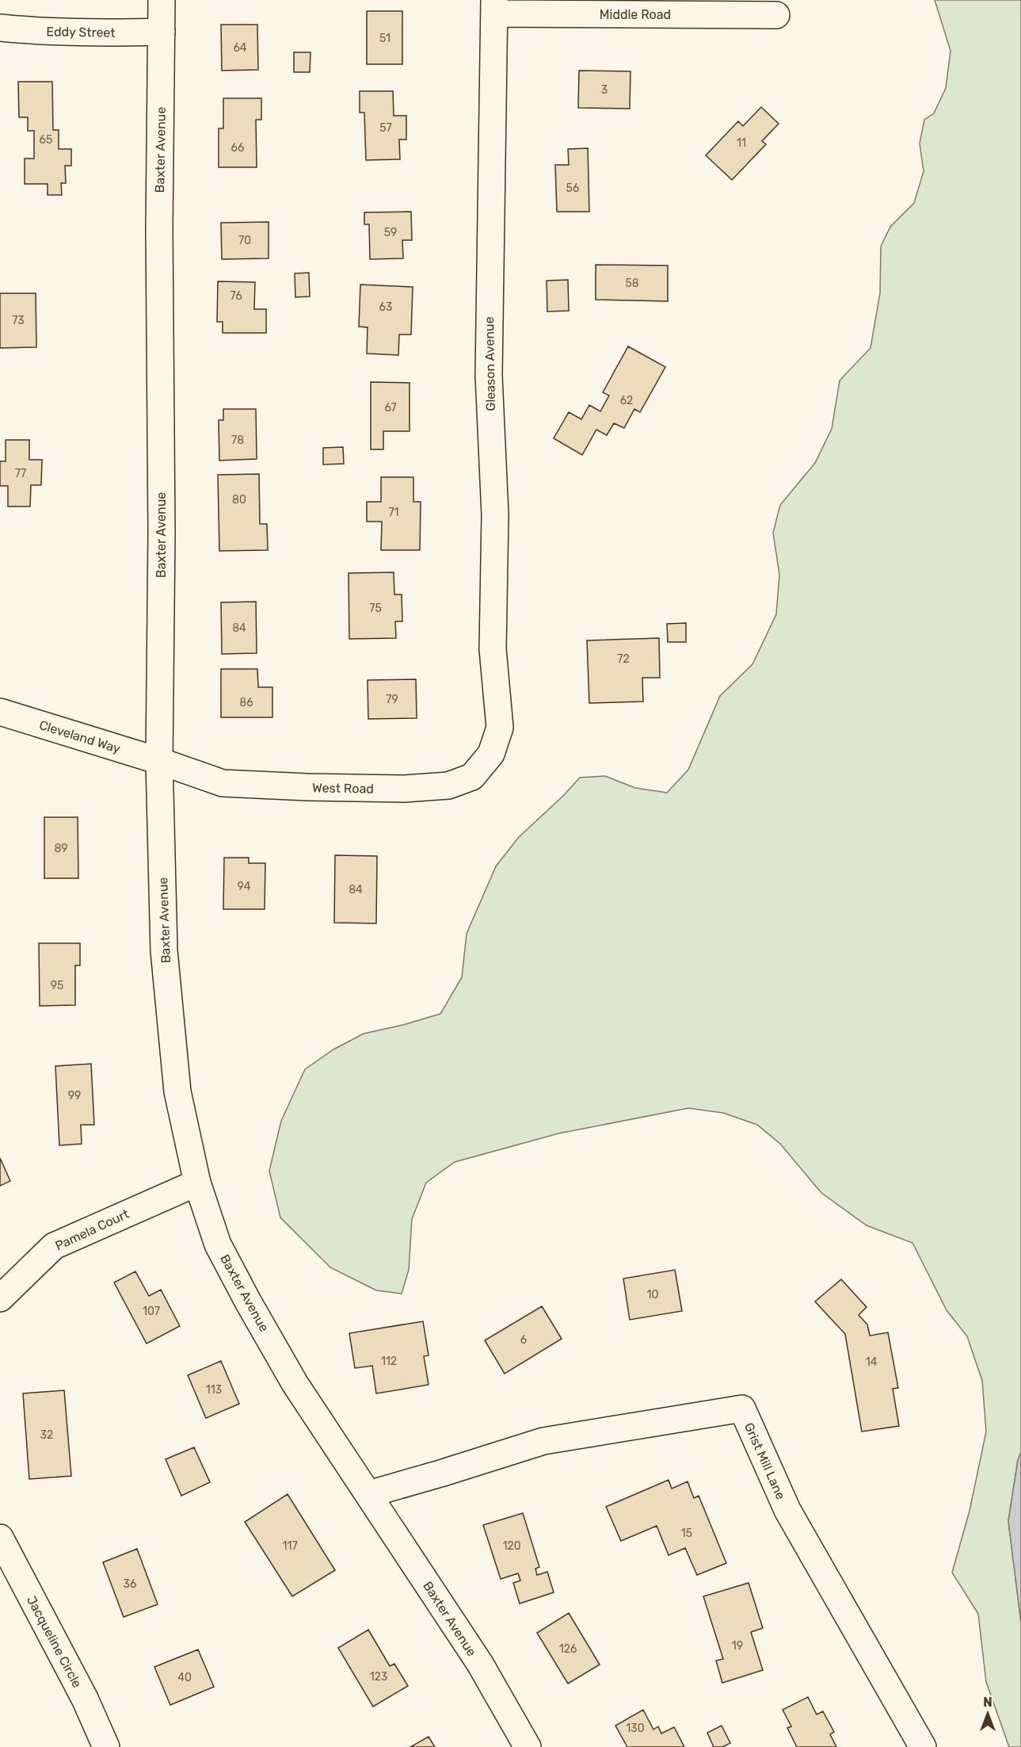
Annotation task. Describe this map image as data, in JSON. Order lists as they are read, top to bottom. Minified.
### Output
{"streets":{"street":["Middle Road","Eddy Street","Baxter Avenue","Gleason Avenue","Cleveland Way","West Road","Pamela Court","Grist Mill Lane","Jacqueline Circle"]},"crossings":[["Middle Road","Gleason Avenue"],["Eddy Street","Baxter Avenue"],["Baxter Avenue","Cleveland Way"],["Baxter Avenue","West Road"],["Baxter Avenue","Pamela Court"],["Baxter Avenue","Grist Mill Lane"],["Gleason Avenue","West Road"],["Cleveland Way","West Road"]],"house_numbers":["51","64","3","57","65","11","66","56","59","70","58","76","63","73","62","67","78","77","80","71","75","84","72","79","86","89","94","84","95","99","10","107","6","112","14","113","32","15","117","120","36","19","126","123","40","130"],"north":"top"}
